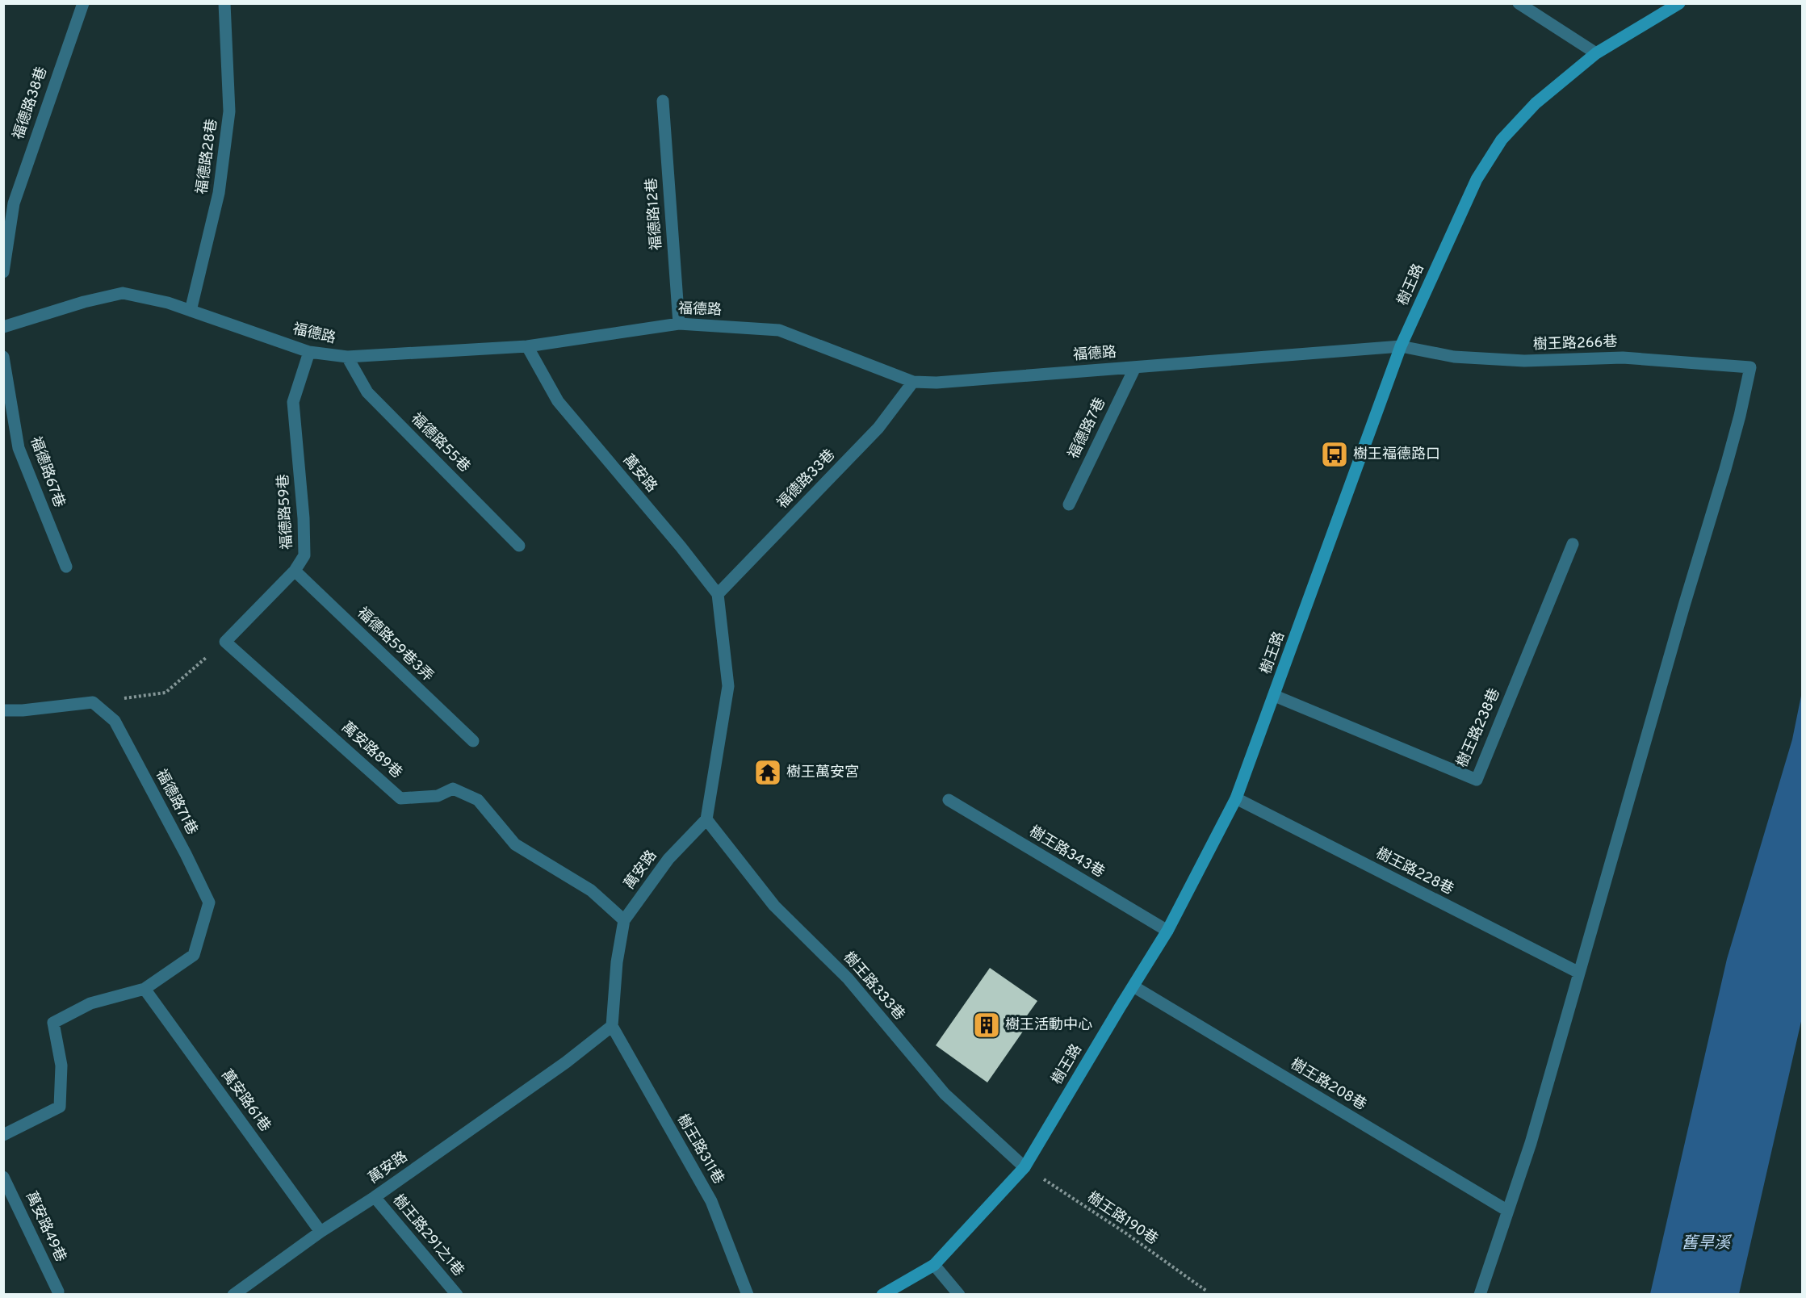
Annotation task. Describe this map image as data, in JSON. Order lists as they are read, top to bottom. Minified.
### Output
{"streets":{"street":["樹王路"],"lane":["福德路38巷","福德路28巷","福德路12巷","福德路","樹王路266巷","福德路7巷","福德路55巷","福德路67巷","萬安路","福德路33巷","福德路59巷","福德路59巷3弄","樹王路238巷","萬安路89巷","福德路71巷","樹王路343巷","樹王路228巷","樹王路333巷","樹王路208巷","萬安路61巷","樹王路311巷","萬安路49巷","樹王路291之1巷"],"path":["樹王路190巷"]},"crossings":[["福德路28巷","福德路"],["福德路12巷","福德路"],["樹王路","福德路"],["樹王路","樹王路266巷"],["樹王路","樹王路238巷"],["樹王路","樹王路343巷"],["樹王路","樹王路228巷"],["樹王路","樹王路333巷"],["樹王路","樹王路208巷"],["樹王路","樹王路190巷"],["福德路","樹王路266巷"],["福德路","福德路7巷"],["福德路","福德路55巷"],["福德路","萬安路"],["福德路","福德路33巷"],["福德路","福德路59巷"],["樹王路266巷","樹王路228巷"],["萬安路","福德路33巷"],["萬安路","萬安路89巷"],["萬安路","樹王路333巷"],["萬安路","萬安路61巷"],["萬安路","樹王路311巷"],["萬安路","樹王路291之1巷"],["福德路59巷","福德路59巷3弄"],["福德路59巷","萬安路89巷"],["福德路71巷","萬安路61巷"],["樹王路333巷","樹王路190巷"]],"water":["舊旱溪"],"places":{"bus stop":["樹王福德路口"],"temple":["樹王萬安宮"],"building":["樹王活動中心"]}}
